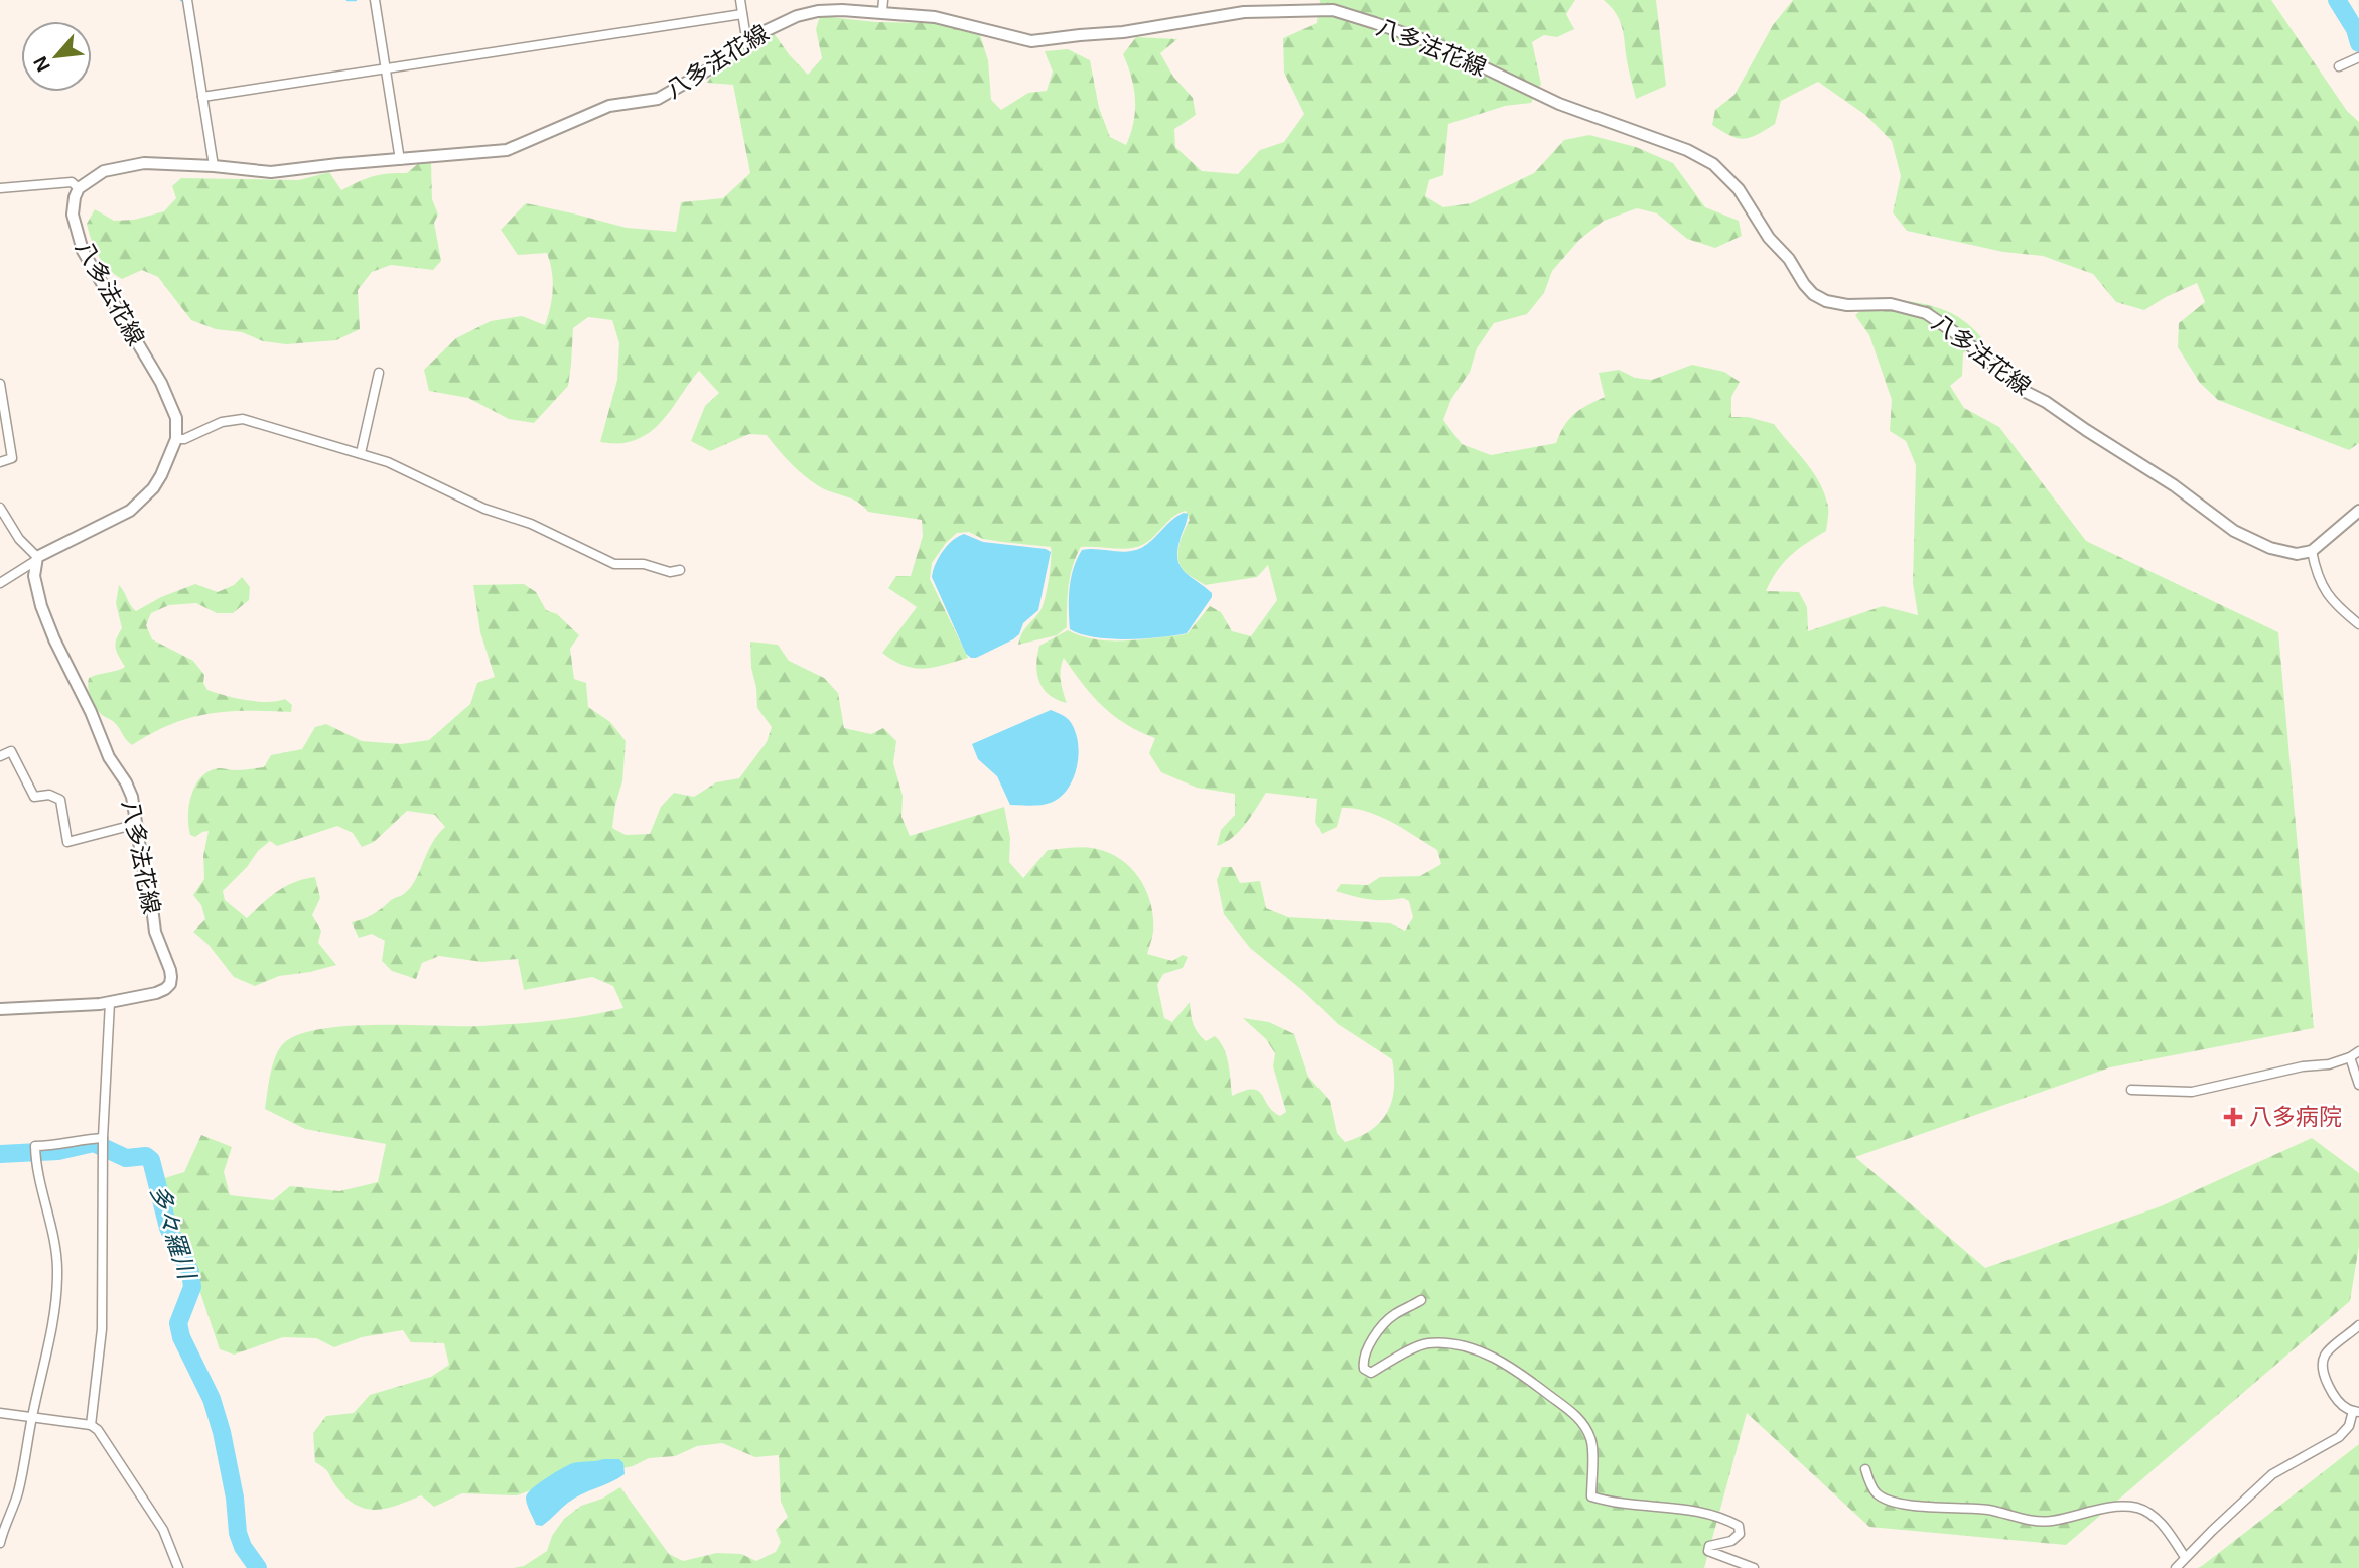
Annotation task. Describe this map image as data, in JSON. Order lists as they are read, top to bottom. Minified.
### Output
{"streets":{"main road":["八多法花線"]},"water":["多々羅川"],"places":{"health":["八多病院"]},"north":"bottom left"}
